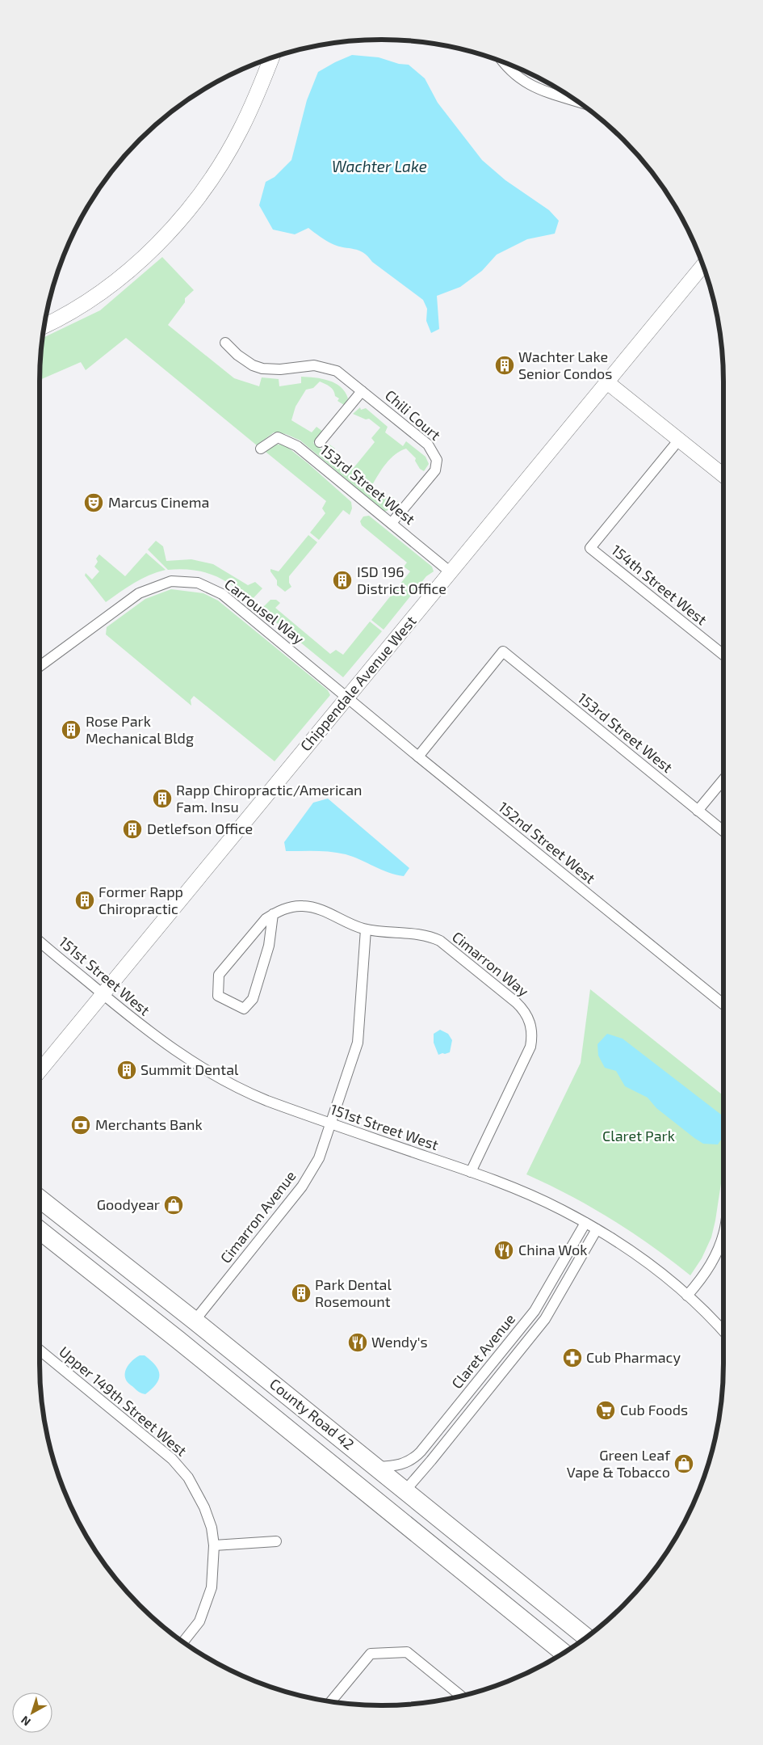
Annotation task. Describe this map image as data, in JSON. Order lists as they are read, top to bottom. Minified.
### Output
{"streets":{"highway":["County Road 42"],"street":["Chili Court","153rd Street West","154th Street West","Carrousel Way","Chippendale Avenue West","152nd Street West","Cimarron Way","151st Street West","Cimarron Avenue","Claret Avenue","Upper 149th Street West"]},"crossings":[["Chili Court","153rd Street West"],["153rd Street West","Chippendale Avenue West"],["153rd Street West","152nd Street West"],["Carrousel Way","Chippendale Avenue West"],["Carrousel Way","152nd Street West"],["Chippendale Avenue West","152nd Street West"],["Chippendale Avenue West","151st Street West"],["Cimarron Way","151st Street West"],["151st Street West","Cimarron Avenue"],["151st Street West","Claret Avenue"],["Cimarron Avenue","County Road 42"],["Claret Avenue","County Road 42"]],"water":["Wachter Lake"],"parks":["Claret Park"],"places":{"building":["Wachter Lake Senior Condos","ISD 196 District Office","Rose Park Mechanical Bldg","Rapp Chiropractic/American Fam. Insu","Detlefson Office","Former Rapp Chiropractic","Summit Dental","Park Dental Rosemount"],"theatre":["Marcus Cinema"],"bank":["Merchants Bank"],"shop":["Goodyear","Green Leaf Vape & Tobacco"],"restaurant":["China Wok","Wendy's"],"pharmacy":["Cub Pharmacy"],"supermarket":["Cub Foods"]},"north":"bottom left"}
